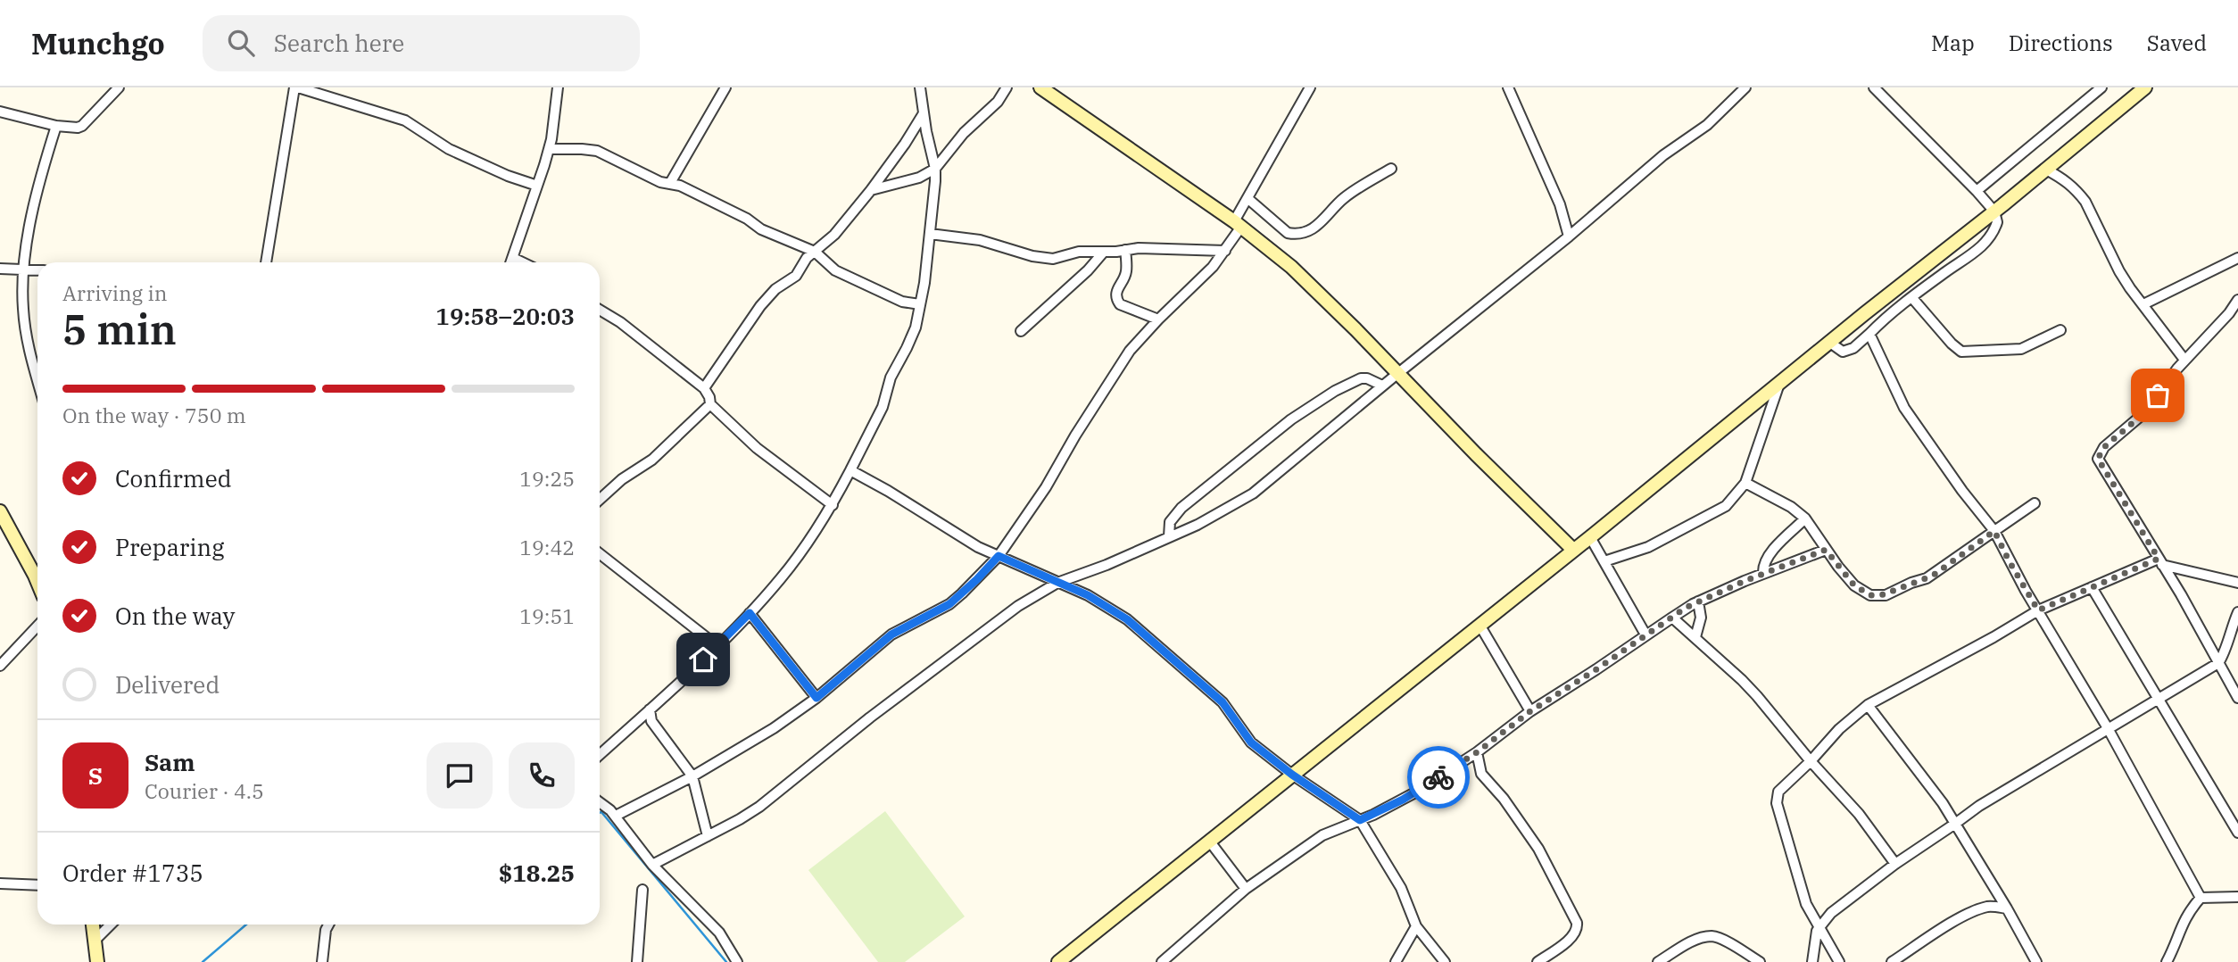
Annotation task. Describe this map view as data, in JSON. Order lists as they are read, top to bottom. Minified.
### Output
{"page":{"header":"Munchgo","search":"Search here","nav":["Map","Directions","Saved"],"heading":["5 min","Arriving in","19:58–20:03"],"panel":["Sam","Courier · 4.5","Order #1735","$18.25"],"bar":"On the way · 750 m","list":[["Confirmed","19:25"],["Preparing","19:42"],["On the way","19:51"],"Delivered"],"round":"S"}}
